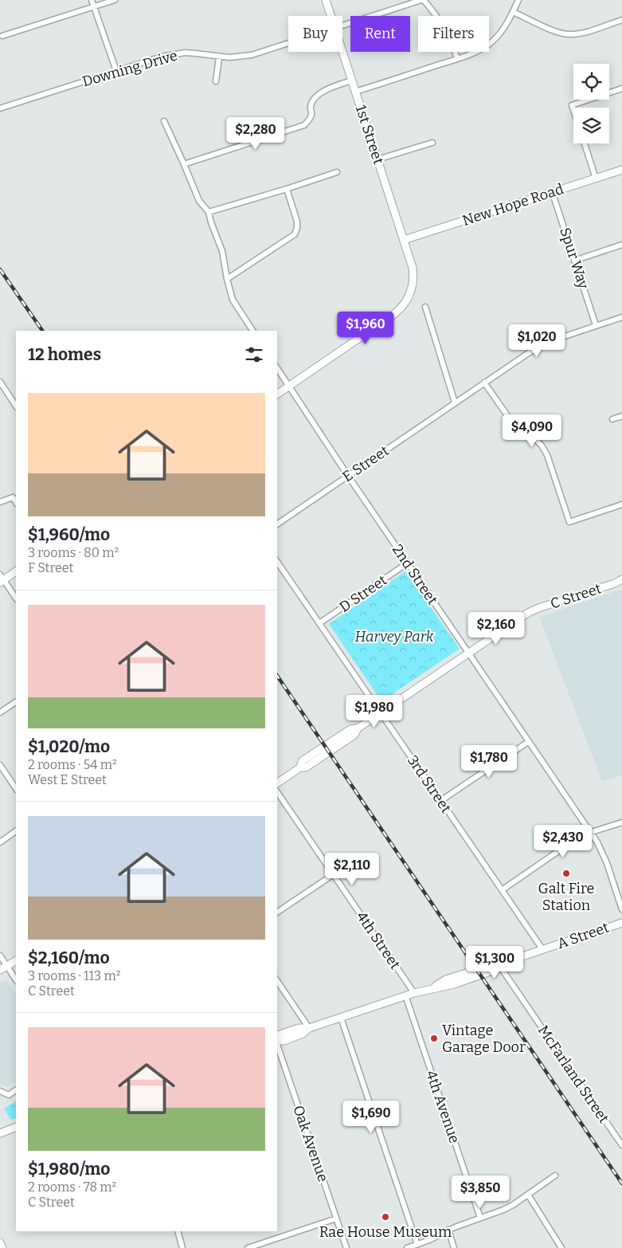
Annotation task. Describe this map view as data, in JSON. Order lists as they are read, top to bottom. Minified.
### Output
{"streets":{"street":["Downing Drive","1st Street","New Hope Road","Spur Way","E Street","2nd Street","D Street","C Street","3rd Street","A Street","4th Street","McFarland Street","4th Avenue","Oak Avenue"]},"crossings":[["1st Street","New Hope Road"],["1st Street","2nd Street"],["New Hope Road","Spur Way"],["Spur Way","E Street"],["E Street","2nd Street"],["2nd Street","D Street"],["2nd Street","C Street"],["D Street","3rd Street"],["C Street","3rd Street"],["3rd Street","A Street"],["A Street","4th Street"],["A Street","McFarland Street"],["A Street","4th Avenue"]],"parks":["Harvey Park"],"places":["Galt Fire Station","Vintage Garage Door","Rae House Museum"],"page":{"chip":["Buy","Rent","Filters"],"price":["$2,280","$1,960","$1,020","$4,090","$2,160","$1,980","$1,780","$2,430","$2,110","$1,300","$1,690","$3,850"],"heading":"12 homes","list":[{"name":"$1,960/mo","note":"3 rooms · 80 m² · F Street"},{"name":"$1,020/mo","note":"2 rooms · 54 m² · West E Street"},{"name":"$2,160/mo","note":"3 rooms · 113 m² · C Street"},{"name":"$1,980/mo","note":"2 rooms · 78 m² · C Street"}]}}
